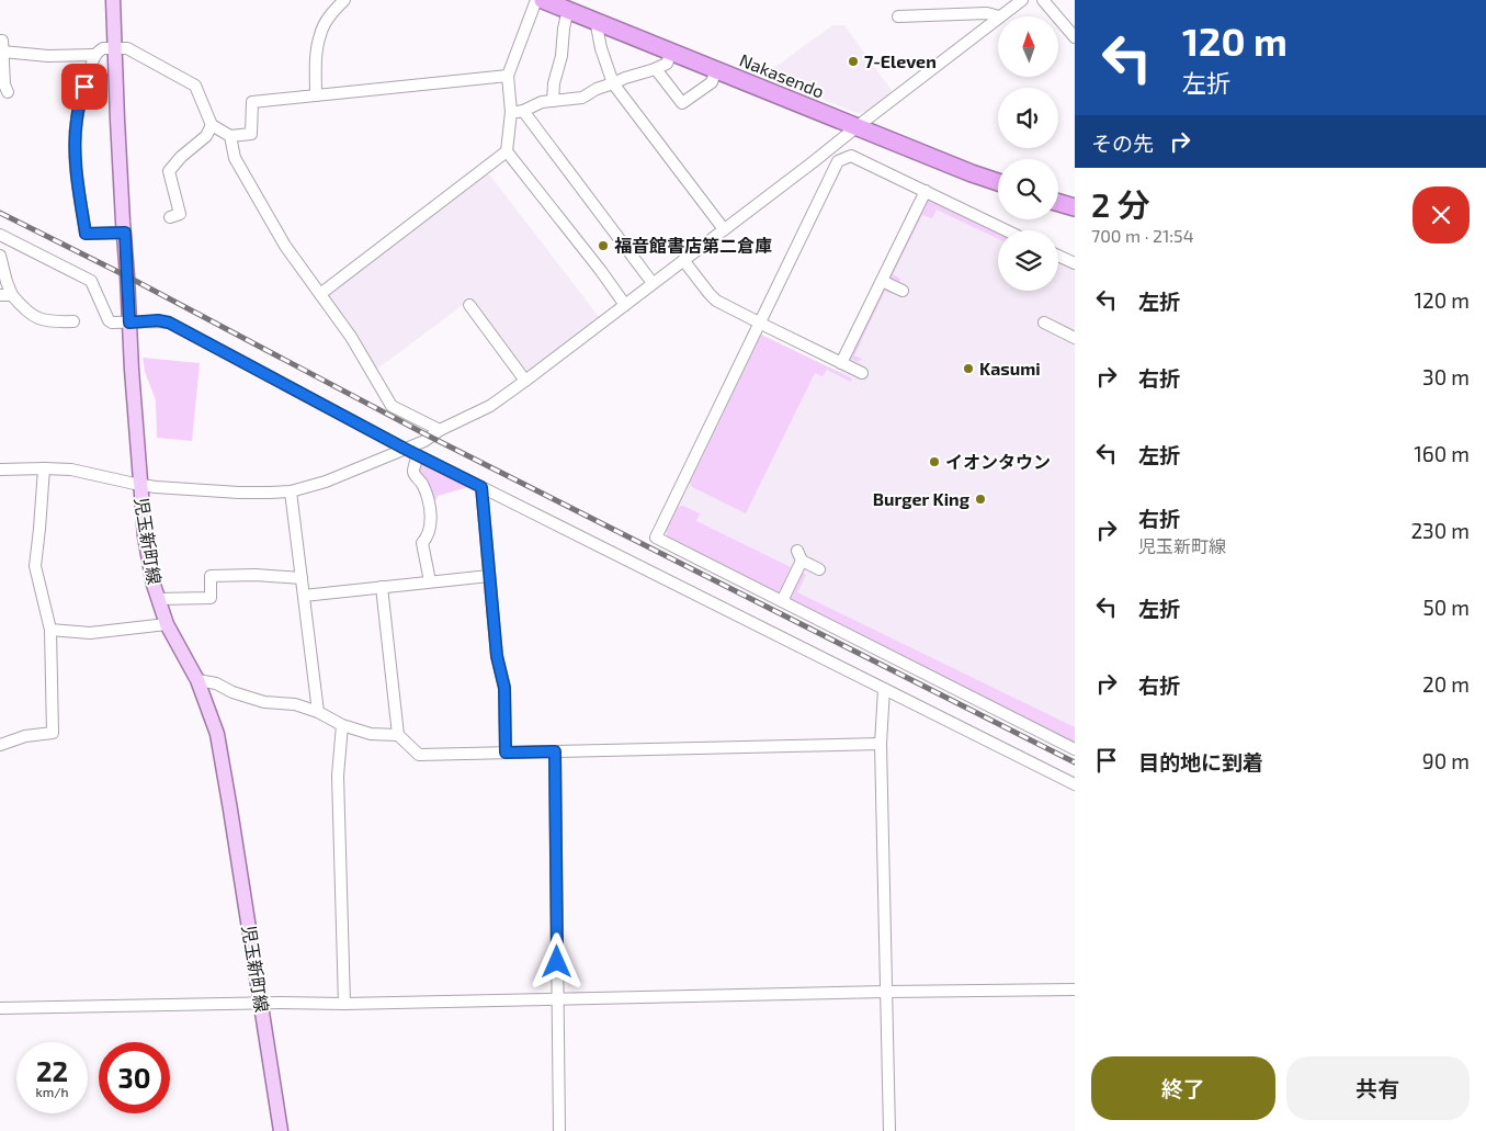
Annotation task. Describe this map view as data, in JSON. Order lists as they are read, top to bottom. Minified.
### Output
{"streets":{"highway":["Nakasendo"],"main road":["児玉新町線"]},"places":["7-Eleven","福音館書店第二倉庫","Kasumi","イオンタウン","Burger King"],"north":"top","page":{"turn":["120 m","左折"],"then":"その先","heading":["2 分","700 m · 21:54"],"list":[{"name":"左折","value":"120 m"},{"name":"右折","value":"30 m"},{"name":"左折","value":"160 m"},{"name":"右折","note":"児玉新町線","value":"230 m"},{"name":"左折","value":"50 m"},{"name":"右折","value":"20 m"},{"name":"目的地に到着","value":"90 m"}],"speed":"22 km/h","limit":"30","buttons":["終了","共有"]}}
